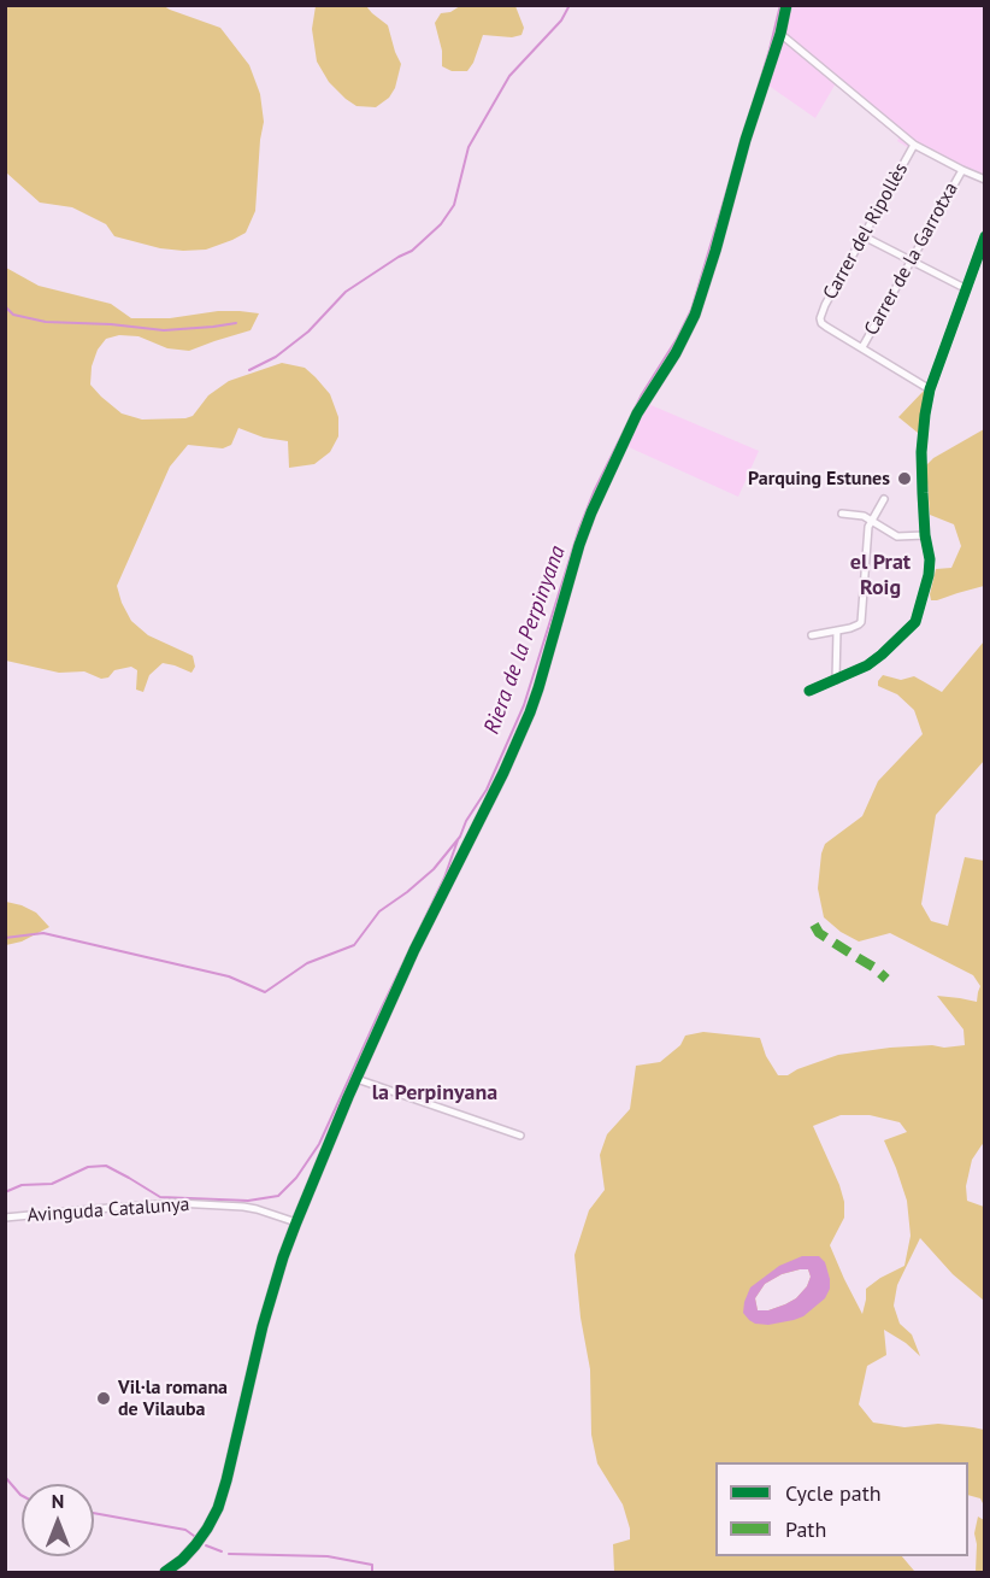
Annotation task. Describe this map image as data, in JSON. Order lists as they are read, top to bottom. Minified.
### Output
{"streets":{"street":["Carrer del Ripollès","Carrer de la Garrotxa","Avinguda Catalunya"]},"crossings":[["Carrer del Ripollès","Carrer de la Garrotxa"]],"districts":["el Prat Roig","la Perpinyana"],"water":["Riera de la Perpinyana"],"places":["Parquing Estunes","Vil·la romana de Vilauba"],"legend":["Cycle path","Path"],"north":"top"}
